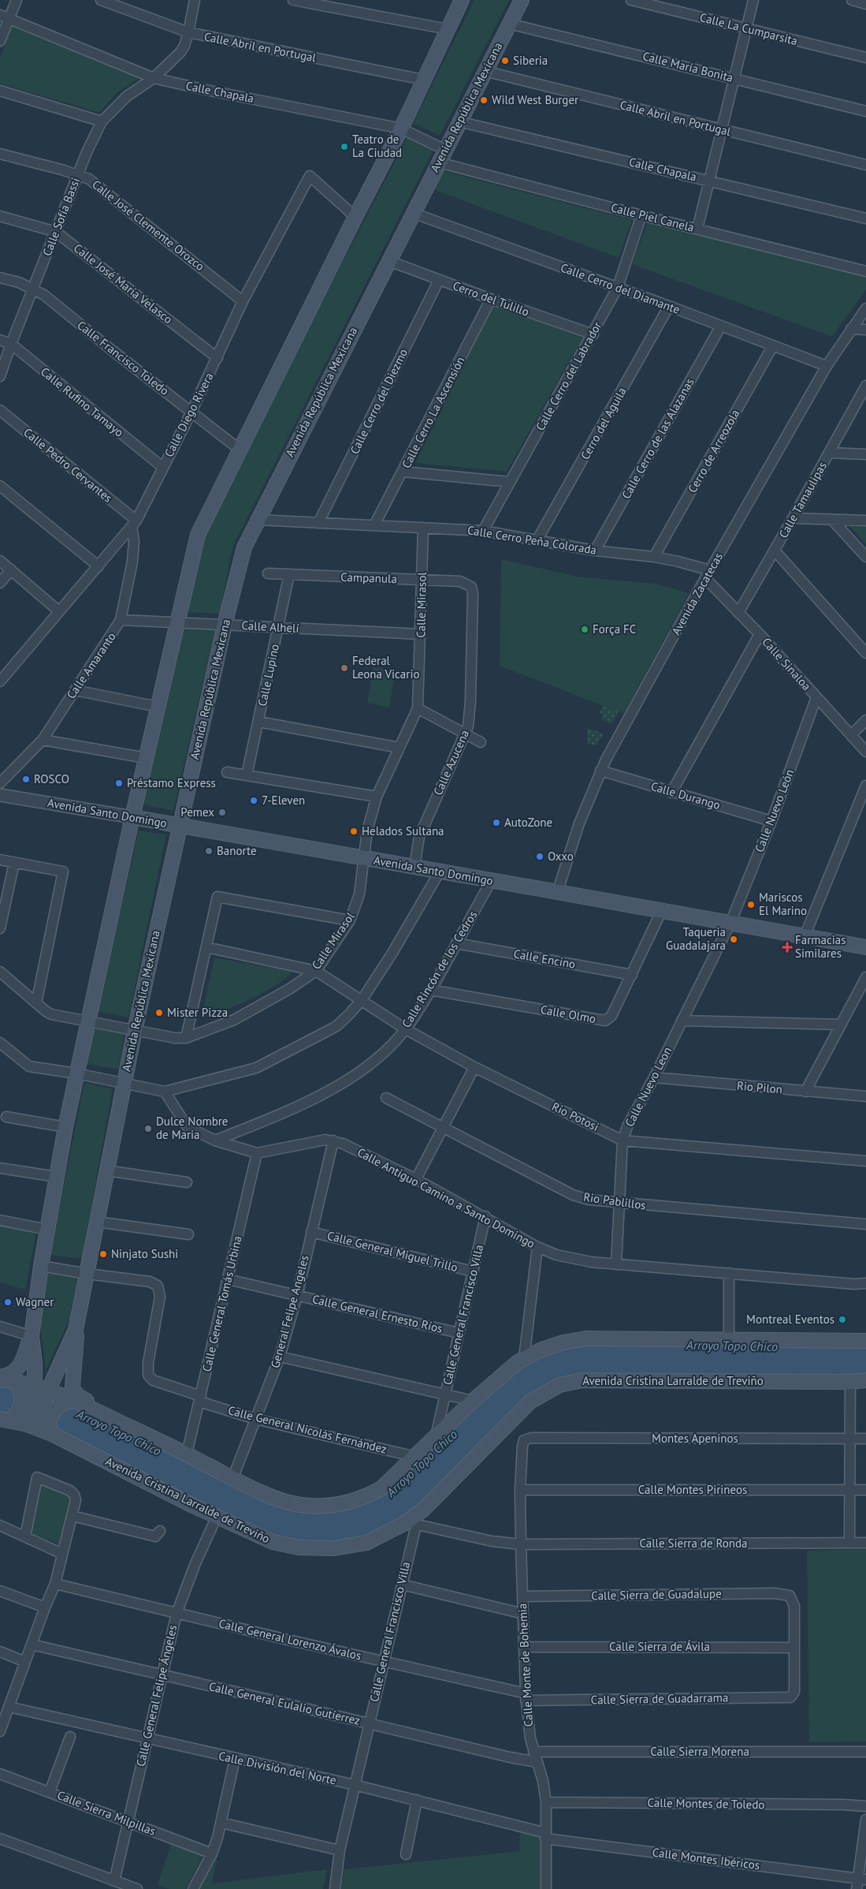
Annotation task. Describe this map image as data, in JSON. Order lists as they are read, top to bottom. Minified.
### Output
{"streets":{"main road":["Avenida República Mexicana","Avenida Santo Domingo","Avenida Cristina Larralde de Treviño"],"street":["Calle La Cumparsita","Calle Abril en Portugal","Calle María Bonita","Calle Chapala","Calle Sofía Bassi","Calle Piel Canela","Calle José Clemente Orozco","Calle José María Velasco","Calle Cerro del Diamante","Cerro del Tulillo","Calle Francisco Toledo","Calle Cerro del Labrador","Calle Cerro del Diezmo","Calle Rufino Tamayo","Calle Cerro La Ascensión","Calle Diego Rivera","Cerro del Aguila","Calle Cerro de las Alazanas","Cerro de Arreozola","Calle Pedro Cervantes","Calle Tamaulipas","Calle Cerro Peña Colorada","Campanula","Avenida Zacatecas","Calle Mirasol","Calle Alhelí","Calle Sinaloa","Calle Amaranto","Calle Lupino","Calle Azucena","Calle Durango","Calle Nuevo León","Calle Encino","Calle Rincón de los Cedros","Calle Olmo","Calle Nuevo Leon","Rio Pilon","Rio Potosi","Calle Antiguo Camino a Santo Domingo","Rio Pablillos","Calle General Miguel Trillo","Calle General Tomás Urbina","General Felipe Angeles","Calle General Ernesto Ríos","Calle General Francisco Villa","Calle General Nicolás Fernández","Montes Apeninos","Calle Montes Pirineos","Calle Sierra de Ronda","Calle Sierra de Guadalupe","Calle General Lorenzo Ávalos","Calle Sierra de Ávila","Calle Monte de Bohemia","Calle General Felipe Ángeles","Calle Sierra de Guadarrama","Calle General Eulalio Gutíerrez","Calle Sierra Morena","Calle División del Norte","Calle Montes de Toledo","Calle Sierra Milpillas","Calle Montes Ibéricos"]},"crossings":[["Calle Abril en Portugal","Avenida República Mexicana"],["Calle Abril en Portugal","Calle Sofía Bassi"],["Calle María Bonita","Avenida República Mexicana"],["Calle Chapala","Avenida República Mexicana"],["Calle Chapala","Calle Sofía Bassi"],["Avenida República Mexicana","Calle Piel Canela"],["Avenida República Mexicana","Calle Cerro del Diamante"],["Avenida República Mexicana","Cerro del Tulillo"],["Avenida República Mexicana","Calle Francisco Toledo"],["Avenida República Mexicana","Calle Diego Rivera"],["Avenida República Mexicana","Calle Cerro Peña Colorada"],["Avenida República Mexicana","Calle Mirasol"],["Avenida República Mexicana","Calle Alhelí"],["Avenida República Mexicana","Avenida Santo Domingo"],["Avenida República Mexicana","Avenida Cristina Larralde de Treviño"],["Avenida República Mexicana","Calle General Nicolás Fernández"],["Calle Sofía Bassi","Calle José Clemente Orozco"],["Calle Sofía Bassi","Calle José María Velasco"],["Calle Sofía Bassi","Calle Francisco Toledo"],["Calle Sofía Bassi","Calle Rufino Tamayo"],["Calle Piel Canela","Calle Cerro del Labrador"],["Calle José Clemente Orozco","Calle Diego Rivera"],["Calle José María Velasco","Calle Diego Rivera"],["Calle Cerro del Diamante","Calle Cerro del Labrador"],["Calle Cerro del Diamante","Cerro del Aguila"],["Calle Cerro del Diamante","Calle Cerro de las Alazanas"],["Calle Cerro del Diamante","Cerro de Arreozola"],["Calle Cerro del Diamante","Avenida Zacatecas"],["Cerro del Tulillo","Calle Cerro del Labrador"],["Cerro del Tulillo","Calle Cerro del Diezmo"],["Cerro del Tulillo","Calle Cerro La Ascensión"],["Calle Francisco Toledo","Calle Diego Rivera"],["Calle Cerro del Labrador","Calle Cerro Peña Colorada"],["Calle Cerro del Diezmo","Calle Cerro Peña Colorada"],["Calle Rufino Tamayo","Calle Diego Rivera"],["Calle Cerro La Ascensión","Calle Cerro Peña Colorada"],["Calle Diego Rivera","Calle Pedro Cervantes"],["Calle Diego Rivera","Calle Amaranto"],["Cerro del Aguila","Calle Cerro Peña Colorada"],["Calle Cerro de las Alazanas","Calle Cerro Peña Colorada"],["Cerro de Arreozola","Calle Cerro Peña Colorada"],["Calle Pedro Cervantes","Calle Amaranto"],["Calle Tamaulipas","Calle Sinaloa"],["Calle Cerro Peña Colorada","Avenida Zacatecas"],["Calle Cerro Peña Colorada","Calle Mirasol"],["Calle Cerro Peña Colorada","Calle Sinaloa"],["Campanula","Calle Mirasol"],["Campanula","Calle Lupino"],["Campanula","Calle Azucena"],["Avenida Zacatecas","Calle Sinaloa"],["Avenida Zacatecas","Calle Durango"],["Avenida Zacatecas","Avenida Santo Domingo"],["Calle Mirasol","Calle Alhelí"],["Calle Mirasol","Avenida Santo Domingo"],["Calle Mirasol","Rio Potosi"],["Calle Alhelí","Calle Amaranto"],["Calle Alhelí","Calle Lupino"],["Calle Sinaloa","Calle Nuevo León"],["Calle Azucena","Avenida Santo Domingo"],["Calle Durango","Calle Nuevo León"],["Calle Nuevo León","Avenida Santo Domingo"],["Calle Nuevo León","Calle Nuevo Leon"],["Avenida Santo Domingo","Calle Rincón de los Cedros"],["Avenida Santo Domingo","Calle Olmo"],["Avenida Santo Domingo","Calle Nuevo Leon"],["Calle Encino","Calle Rincón de los Cedros"],["Calle Encino","Calle Olmo"],["Calle Rincón de los Cedros","Calle Olmo"],["Calle Rincón de los Cedros","Rio Potosi"],["Calle Rincón de los Cedros","Calle Antiguo Camino a Santo Domingo"],["Calle Nuevo Leon","Rio Pilon"],["Calle Nuevo Leon","Rio Potosi"],["Calle Nuevo Leon","Calle Antiguo Camino a Santo Domingo"],["Calle Nuevo Leon","Rio Pablillos"],["Calle Antiguo Camino a Santo Domingo","Calle General Tomás Urbina"],["Calle Antiguo Camino a Santo Domingo","General Felipe Angeles"],["Calle Antiguo Camino a Santo Domingo","Calle General Francisco Villa"],["Calle General Miguel Trillo","General Felipe Angeles"],["Calle General Miguel Trillo","Calle General Francisco Villa"],["Calle General Tomás Urbina","Calle General Ernesto Ríos"],["Calle General Tomás Urbina","Calle General Nicolás Fernández"],["General Felipe Angeles","Calle General Ernesto Ríos"],["General Felipe Angeles","Calle General Nicolás Fernández"],["Calle General Ernesto Ríos","Calle General Francisco Villa"],["Calle General Francisco Villa","Avenida Cristina Larralde de Treviño"],["Calle General Francisco Villa","Calle Sierra de Ronda"],["Calle General Francisco Villa","Calle General Lorenzo Ávalos"],["Calle General Francisco Villa","Calle General Eulalio Gutíerrez"],["Calle General Francisco Villa","Calle División del Norte"],["Avenida Cristina Larralde de Treviño","Calle Sierra de Ronda"],["Avenida Cristina Larralde de Treviño","Calle General Felipe Ángeles"],["Montes Apeninos","Calle Monte de Bohemia"],["Calle Montes Pirineos","Calle Monte de Bohemia"],["Calle Sierra de Ronda","Calle Monte de Bohemia"],["Calle Sierra de Guadalupe","Calle Sierra de Ávila"],["Calle Sierra de Guadalupe","Calle Monte de Bohemia"],["Calle Sierra de Guadalupe","Calle Sierra de Guadarrama"],["Calle General Lorenzo Ávalos","Calle Monte de Bohemia"],["Calle General Lorenzo Ávalos","Calle General Felipe Ángeles"],["Calle General Lorenzo Ávalos","Calle Sierra de Guadarrama"],["Calle Sierra de Ávila","Calle Monte de Bohemia"],["Calle Sierra de Ávila","Calle Sierra de Guadarrama"],["Calle Monte de Bohemia","Calle Sierra de Guadarrama"],["Calle Monte de Bohemia","Calle General Eulalio Gutíerrez"],["Calle Monte de Bohemia","Calle Sierra Morena"],["Calle Monte de Bohemia","Calle División del Norte"],["Calle Monte de Bohemia","Calle Montes de Toledo"],["Calle Monte de Bohemia","Calle Montes Ibéricos"],["Calle General Felipe Ángeles","Calle General Eulalio Gutíerrez"],["Calle General Felipe Ángeles","Calle División del Norte"],["Calle General Felipe Ángeles","Calle Sierra Milpillas"],["Calle División del Norte","Calle Montes Ibéricos"]],"water":["Arroyo Topo Chico"],"places":{"other":["Siberia","Wild West Burger","Teatro de La Ciudad","Força FC","Federal Leona Vicario","ROSCO","Préstamo Express","7-Eleven","Pemex","AutoZone","Helados Sultana","Banorte","Oxxo","Mariscos El Marino","Taqueria Guadalajara","Mister Pizza","Dulce Nombre de Maria","Ninjato Sushi","Wagner","Montreal Eventos"],"health":["Farmacias Similares"]}}
